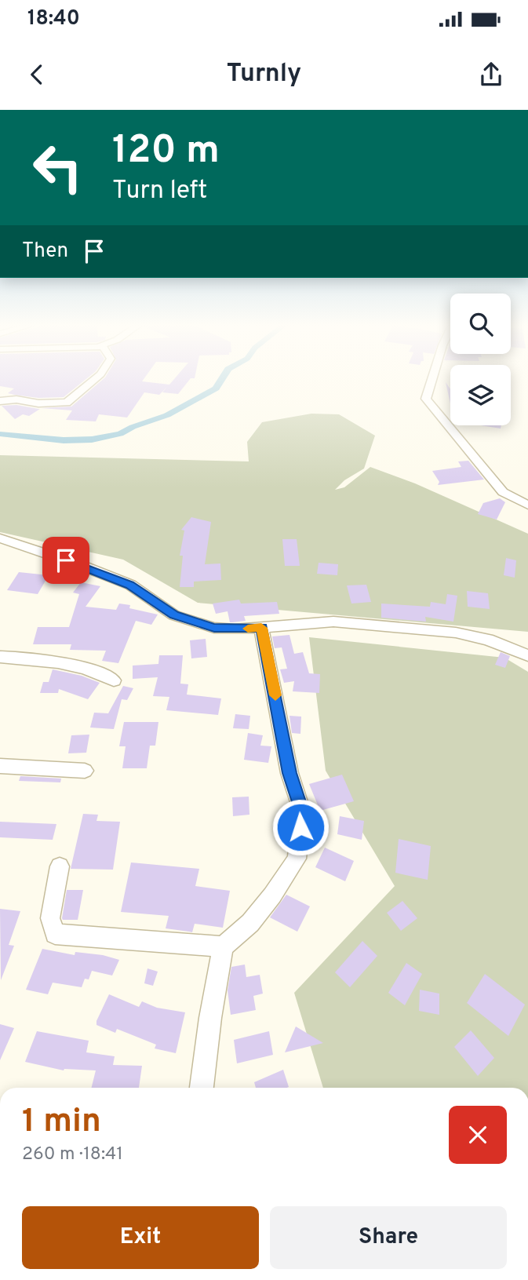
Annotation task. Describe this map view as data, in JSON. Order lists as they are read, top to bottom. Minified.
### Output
{"page":{"status":"18:40","header":"Turnly","turn":["120 m","Turn left"],"then":"Then","heading":["1 min","260 m · 18:41"],"buttons":["Exit","Share"]}}
